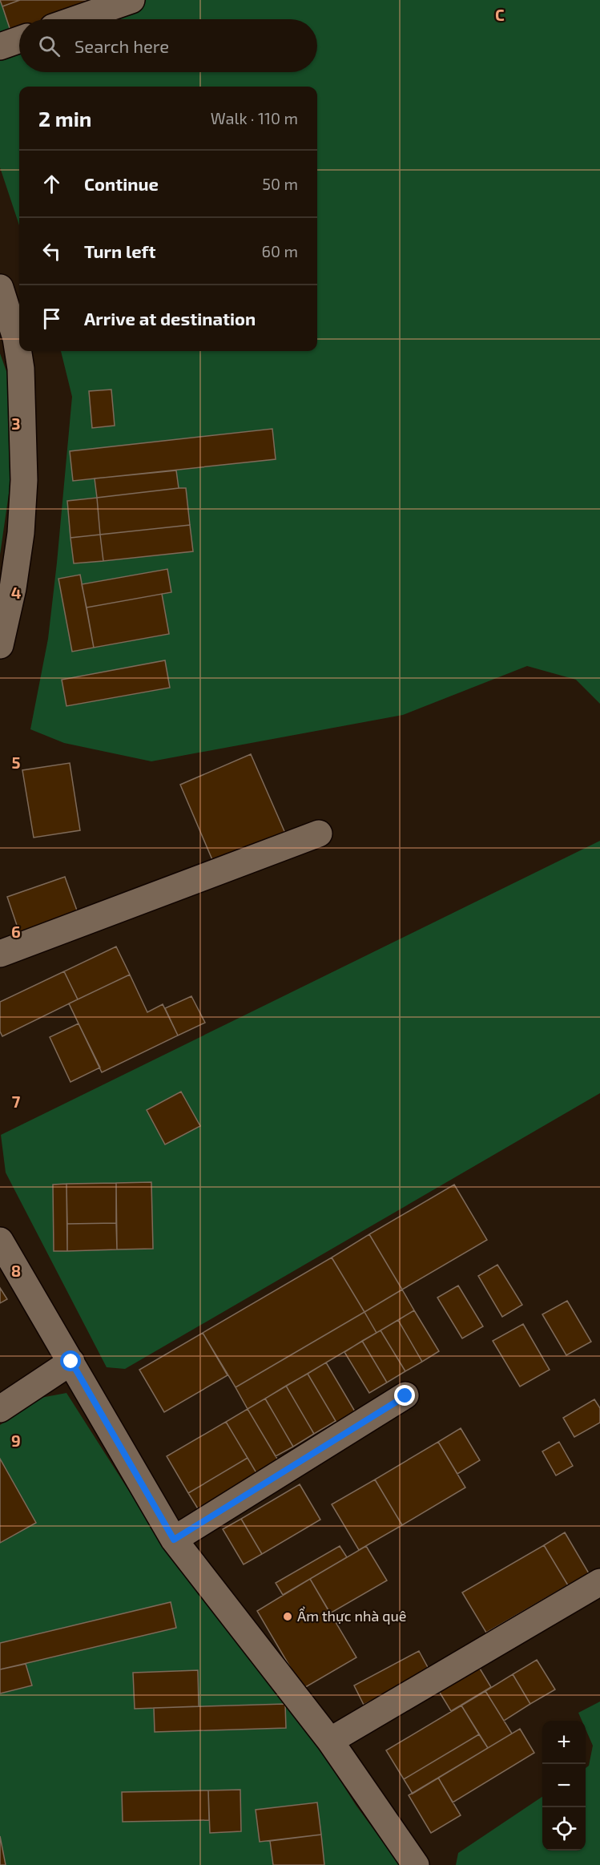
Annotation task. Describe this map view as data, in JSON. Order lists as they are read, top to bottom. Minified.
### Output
{"places":["Ẩm thực nhà quê"],"page":{"search":"Search here","heading":["2 min","Walk · 110 m"],"list":[["Continue","50 m"],["Turn left","60 m"],"Arrive at destination"],"map_buttons":["+","−"]},"grid":{"columns":["C"],"rows":["3","4","5","6","7","8","9"]}}
